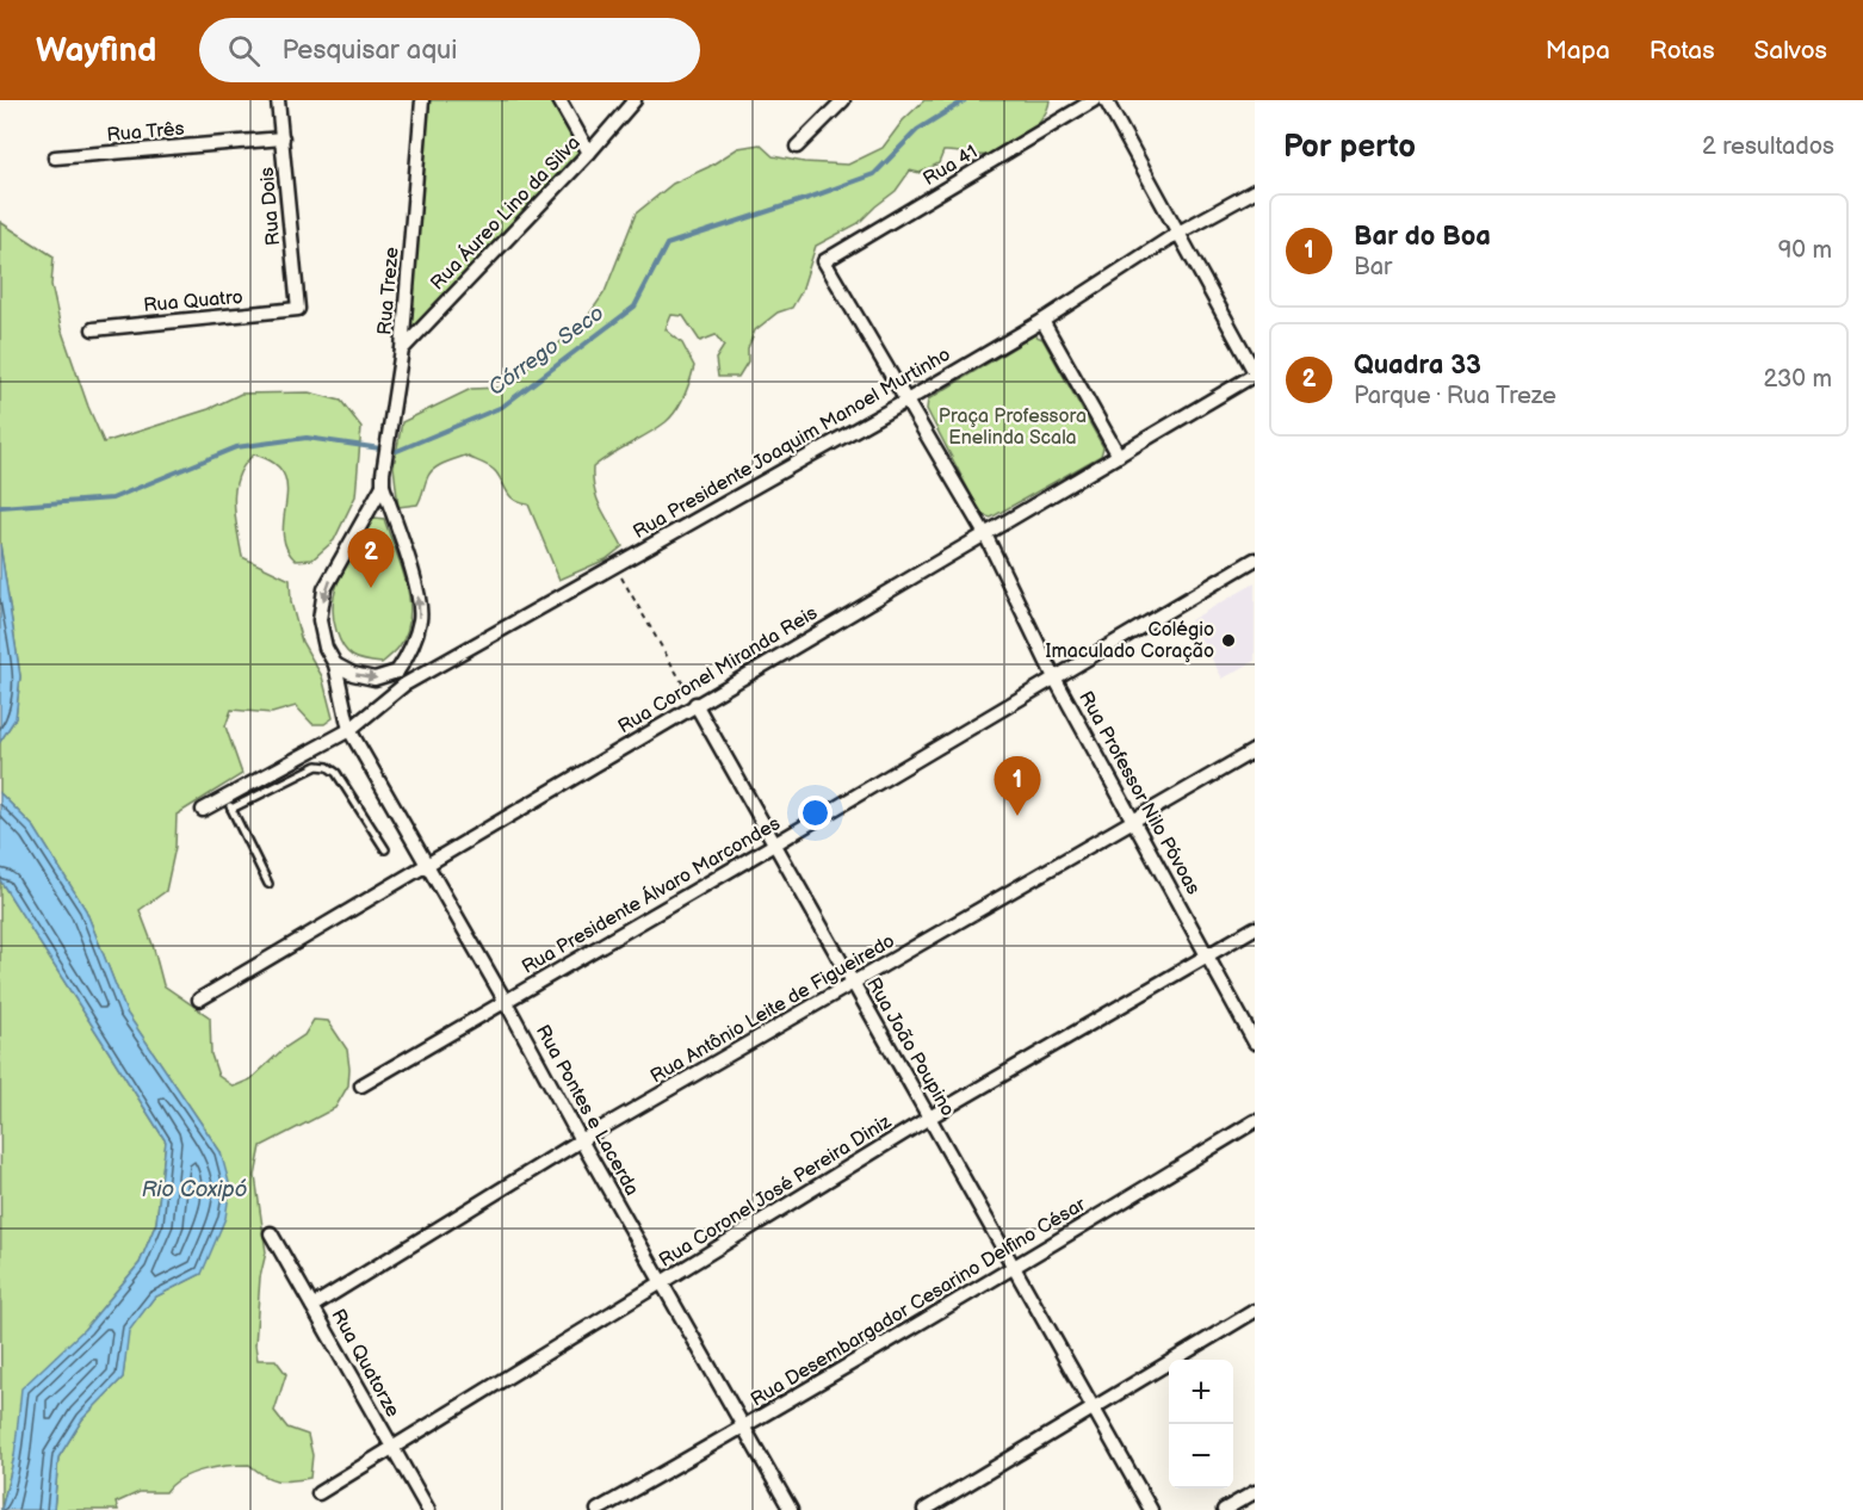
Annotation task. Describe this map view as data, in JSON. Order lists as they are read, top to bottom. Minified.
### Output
{"streets":{"street":["Rua Três","Rua 41","Rua Dois","Rua Áureo Lino da Silva","Rua Treze","Rua Quatro","Rua Presidente Joaquim Manoel Murtinho","Rua Coronel Miranda Reis","Rua Professor Nilo Póvoas","Rua Presidente Álvaro Marcondes","Rua Antônio Leite de Figueiredo","Rua João Poupino","Rua Pontes e Lacerda","Rua Coronel José Pereira Diniz","Rua Desembargador Cesarino Delfino César","Rua Quatorze"]},"crossings":[["Rua Três","Rua Dois"],["Rua 41","Rua Professor Nilo Póvoas"],["Rua Dois","Rua Quatro"],["Rua Áureo Lino da Silva","Rua Treze"],["Rua Treze","Rua Presidente Joaquim Manoel Murtinho"],["Rua Treze","Rua Pontes e Lacerda"],["Rua Presidente Joaquim Manoel Murtinho","Rua Professor Nilo Póvoas"],["Rua Presidente Joaquim Manoel Murtinho","Rua Pontes e Lacerda"],["Rua Coronel Miranda Reis","Rua Professor Nilo Póvoas"],["Rua Coronel Miranda Reis","Rua João Poupino"],["Rua Coronel Miranda Reis","Rua Pontes e Lacerda"],["Rua Professor Nilo Póvoas","Rua Presidente Álvaro Marcondes"],["Rua Professor Nilo Póvoas","Rua Antônio Leite de Figueiredo"],["Rua Professor Nilo Póvoas","Rua Coronel José Pereira Diniz"],["Rua Presidente Álvaro Marcondes","Rua João Poupino"],["Rua Presidente Álvaro Marcondes","Rua Pontes e Lacerda"],["Rua Antônio Leite de Figueiredo","Rua João Poupino"],["Rua Antônio Leite de Figueiredo","Rua Pontes e Lacerda"],["Rua Antônio Leite de Figueiredo","Rua Quatorze"],["Rua João Poupino","Rua Coronel José Pereira Diniz"],["Rua João Poupino","Rua Desembargador Cesarino Delfino César"],["Rua Pontes e Lacerda","Rua Coronel José Pereira Diniz"],["Rua Pontes e Lacerda","Rua Desembargador Cesarino Delfino César"],["Rua Coronel José Pereira Diniz","Rua Quatorze"]],"water":["Córrego Seco","Rio Coxipó"],"parks":["Praça Professora Enelinda Scala"],"places":["Colégio Imaculado Coração"],"page":{"header":"Wayfind","search":"Pesquisar aqui","nav":["Mapa","Rotas","Salvos"],"heading":["Por perto","2 resultados"],"list":[{"mark":"1","name":"Bar do Boa","note":"Bar","value":"90 m"},{"mark":"2","name":"Quadra 33","note":"Parque · Rua Treze","value":"230 m"}],"pins":["2","1"],"map_buttons":["+","−"]}}
